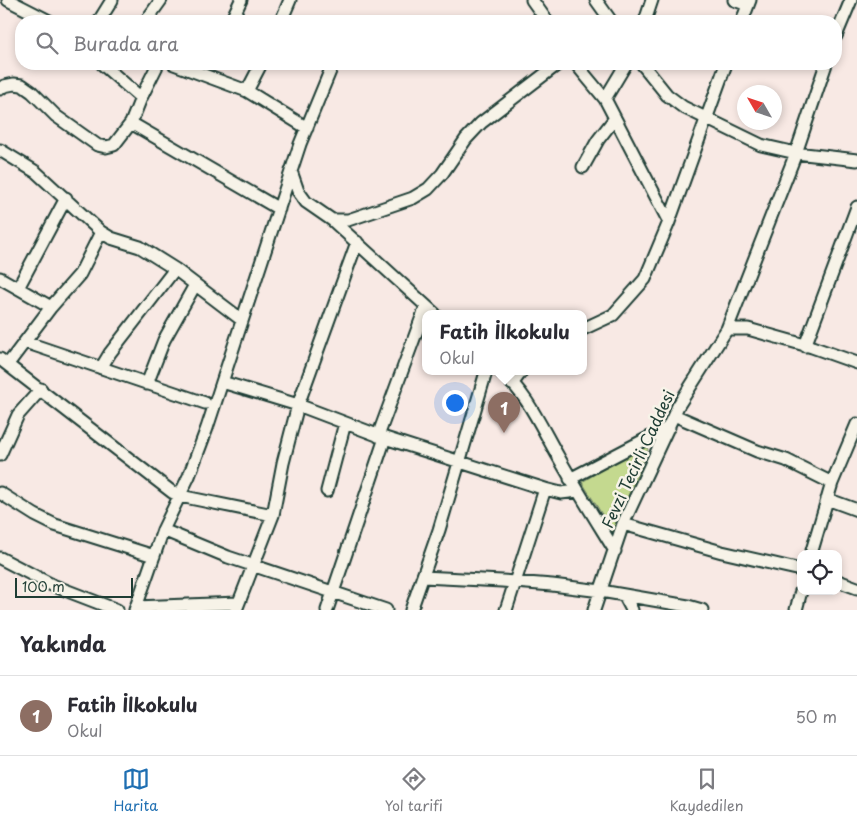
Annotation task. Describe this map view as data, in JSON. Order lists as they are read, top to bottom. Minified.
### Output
{"streets":{"street":["Fevzi Tecirli Caddesi"]},"scale_bar":"100 m","north":"top left","page":{"search":"Burada ara","popup":["Fatih İlkokulu","Okul"],"pins":"1","scale":"100 m","heading":"Yakında","list":[{"mark":"1","name":"Fatih İlkokulu","note":"Okul","value":"50 m"}],"nav":["Harita","Yol tarifi","Kaydedilen"]}}
